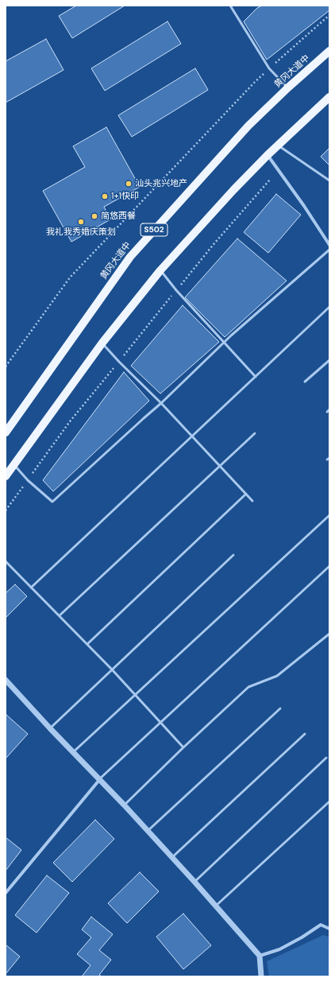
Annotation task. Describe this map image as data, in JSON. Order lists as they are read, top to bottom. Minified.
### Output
{"streets":{"main road":["黄冈大道中","S502"]},"places":["汕头兆兴地产","1+1快印","简悠西餐","我礼我秀婚庆策划"]}
